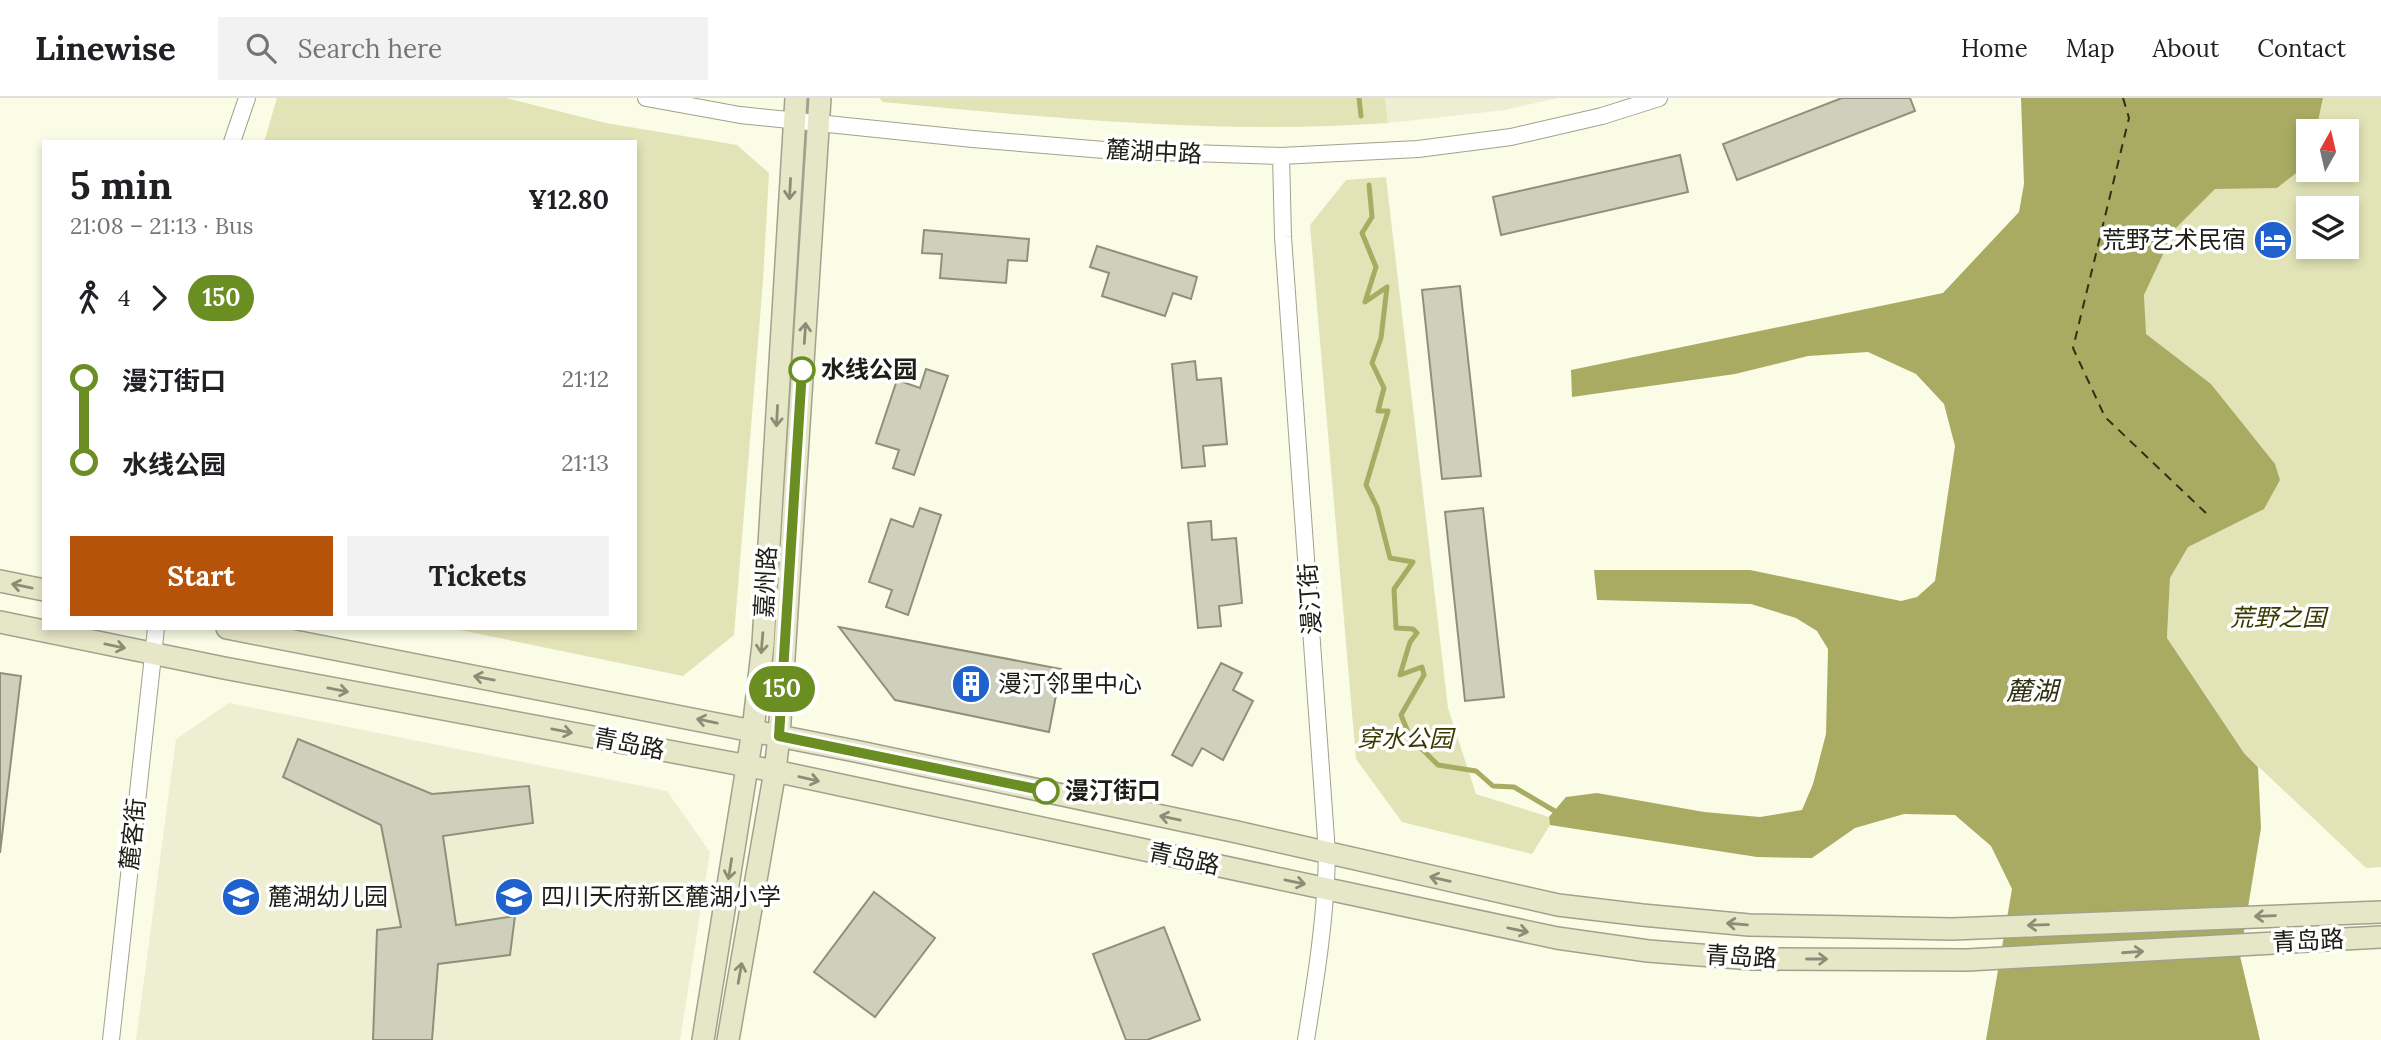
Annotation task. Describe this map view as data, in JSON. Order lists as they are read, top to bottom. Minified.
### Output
{"streets":{"main road":["嘉州路","青岛路"],"street":["麓湖中路","漫汀街","麓客街"]},"crossings":[["麓湖中路","嘉州路"],["麓湖中路","漫汀街"],["嘉州路","青岛路"],["漫汀街","青岛路"],["青岛路","麓客街"]],"water":["麓湖"],"parks":["荒野之国","穿水公园"],"places":{"hotel":["荒野艺术民宿"],"other":["水线公园","漫汀街口"],"building":["漫汀邻里中心"],"school or university":["麓湖幼儿园","四川天府新区麓湖小学"]},"lines":["bus line 150"],"north":"top","page":{"header":"Linewise","search":"Search here","nav":["Home","Map","About","Contact"],"on_map":"150","heading":["5 min","21:08 – 21:13 · Bus","¥12.80"],"legs":["4","150"],"list":[{"name":"漫汀街口","value":"21:12"},{"name":"水线公园","value":"21:13"}],"buttons":["Start","Tickets"]}}
